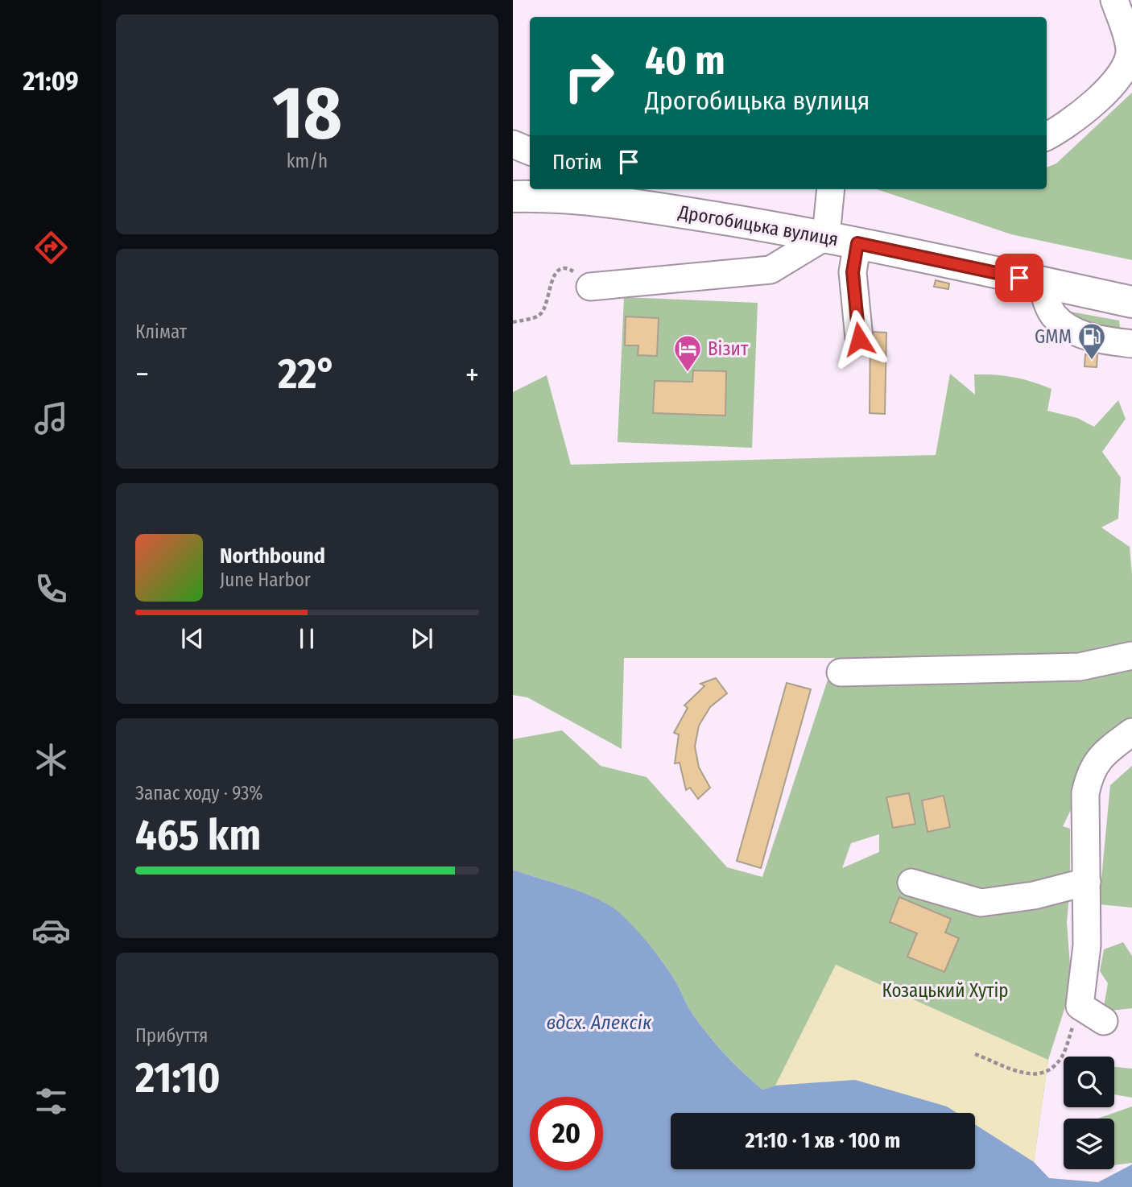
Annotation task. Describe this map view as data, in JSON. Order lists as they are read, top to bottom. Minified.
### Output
{"streets":{"main road":["Дрогобицька вулиця"]},"water":["вдсх. Алексік"],"parks":["Козацький Хутір"],"places":{"fuel station":["GMM"],"hotel":["Візит"]},"page":{"tabs":"21:09","tile":[["18","km/h"],"Клімат",["Запас ходу · 93%","465 km"],["Прибуття","21:10"]],"turn":["40 m","Дрогобицька вулиця"],"then":"Потім","heat":["−","22°","+"],"song":["Northbound","June Harbor"],"limit":"20","trip":"21:10 · 1 хв · 100 m"}}
